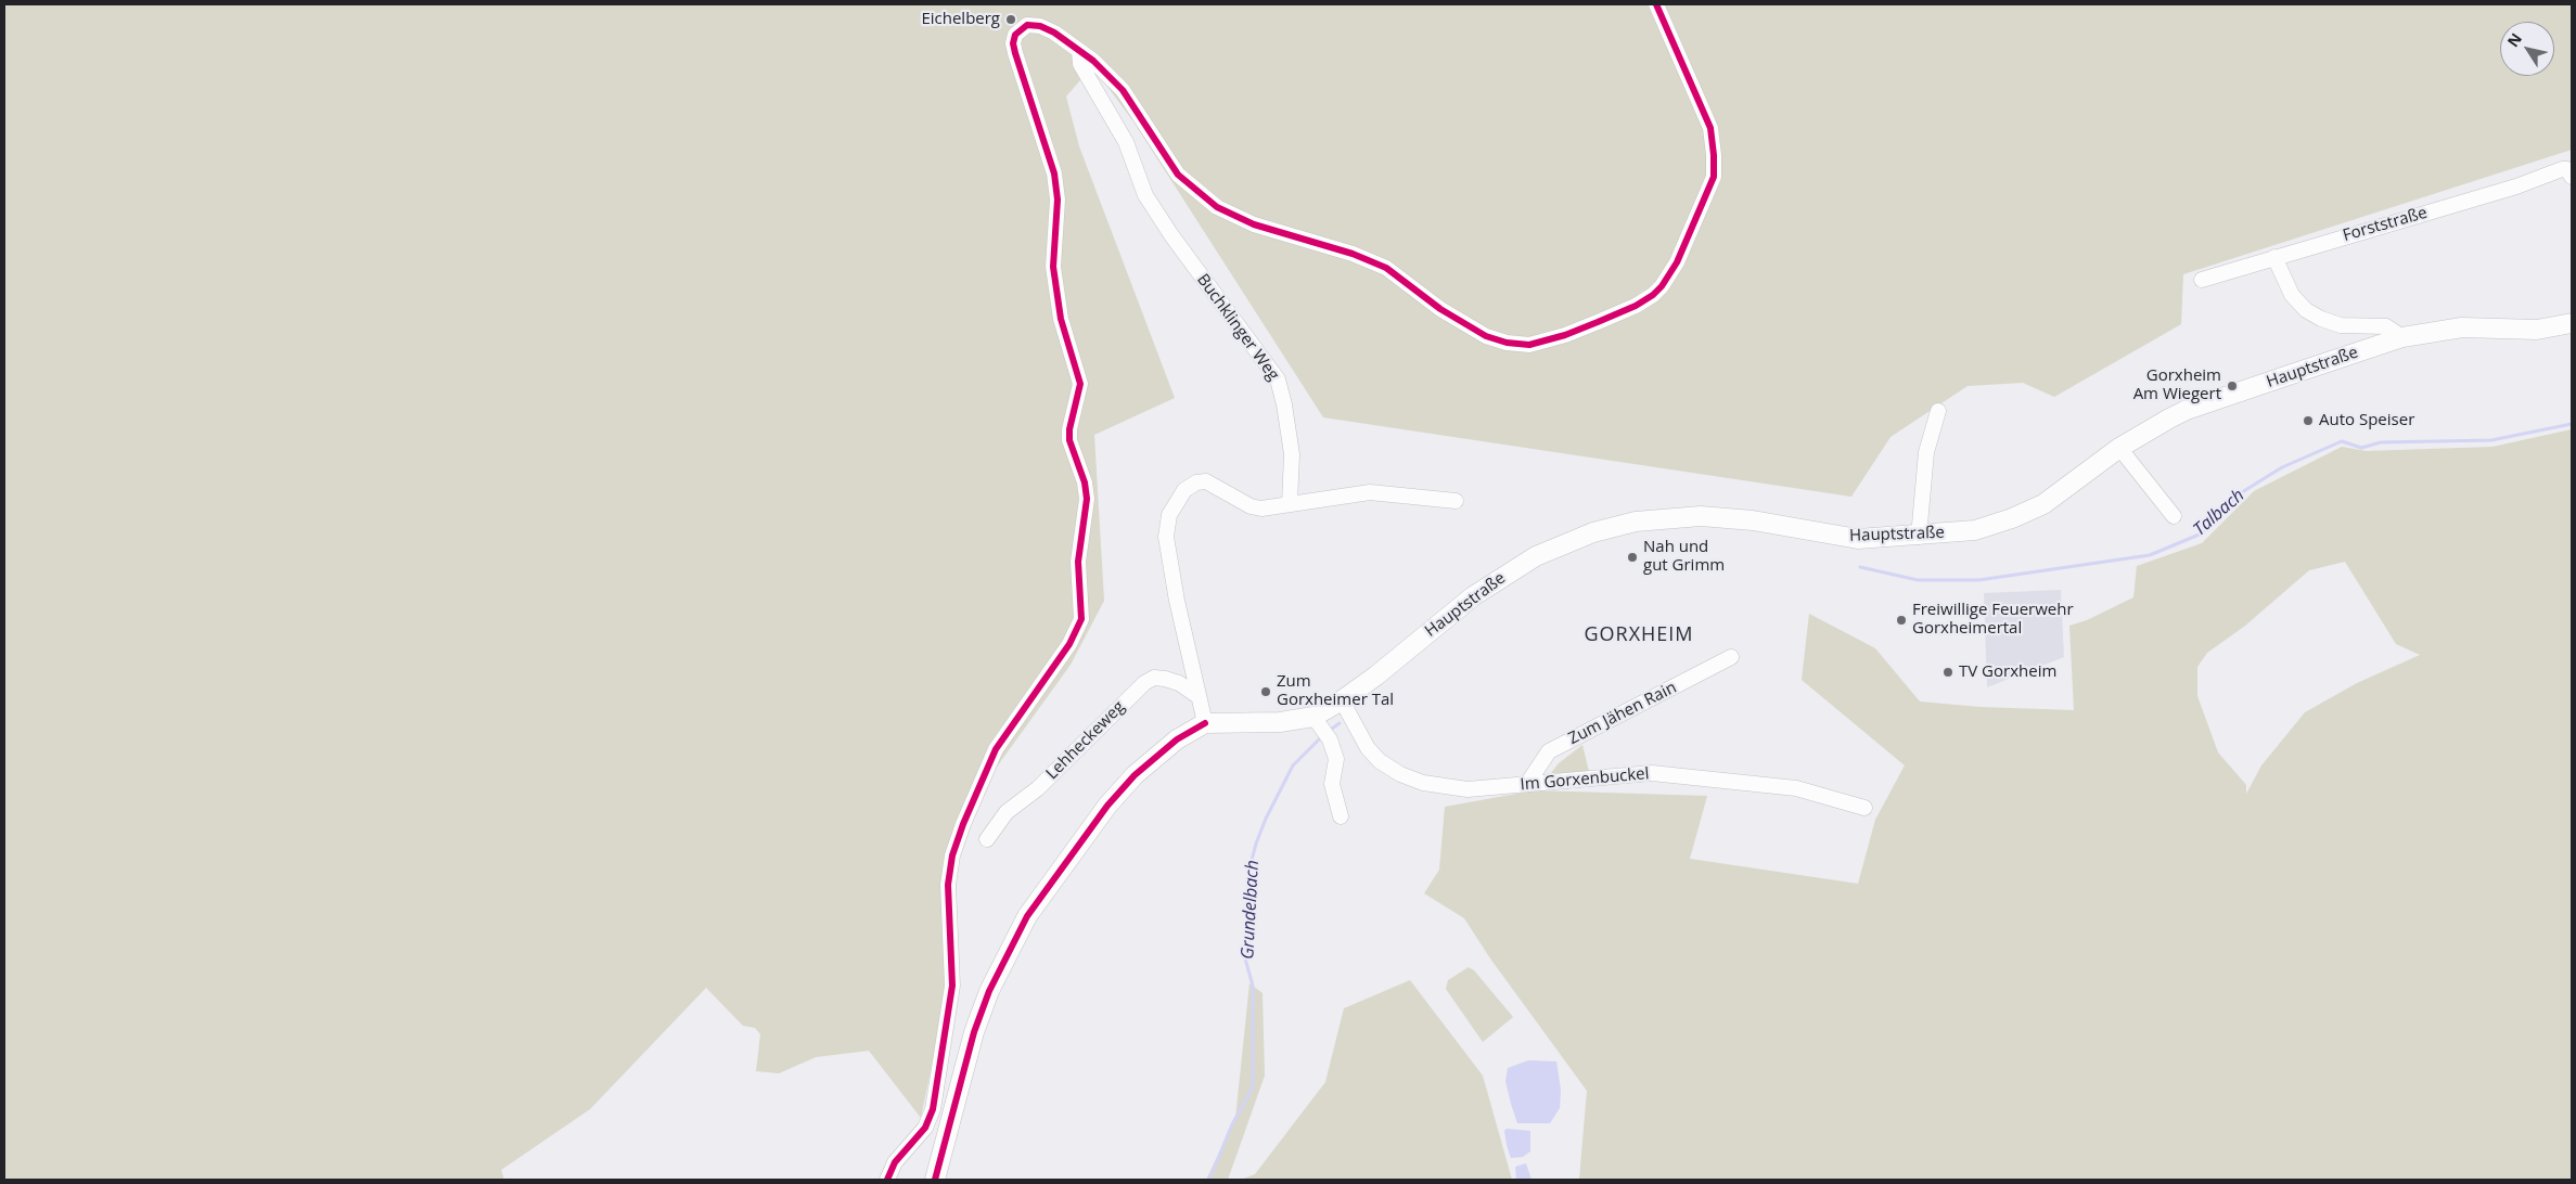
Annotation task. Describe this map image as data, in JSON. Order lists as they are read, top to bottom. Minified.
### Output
{"streets":{"main road":["Hauptstraße"],"street":["Forststraße","Buchklinger Weg","Zum Jähen Rain","Lehheckeweg","Im Gorxenbuckel"]},"crossings":[["Hauptstraße","Im Gorxenbuckel"],["Zum Jähen Rain","Im Gorxenbuckel"]],"districts":["GORXHEIM"],"water":["Talbach","Grundelbach"],"places":["Eichelberg","Gorxheim Am Wiegert","Auto Speiser","Nah und gut Grimm","Freiwillige Feuerwehr Gorxheimertal","TV Gorxheim","Zum Gorxheimer Tal"],"north":"top left"}
